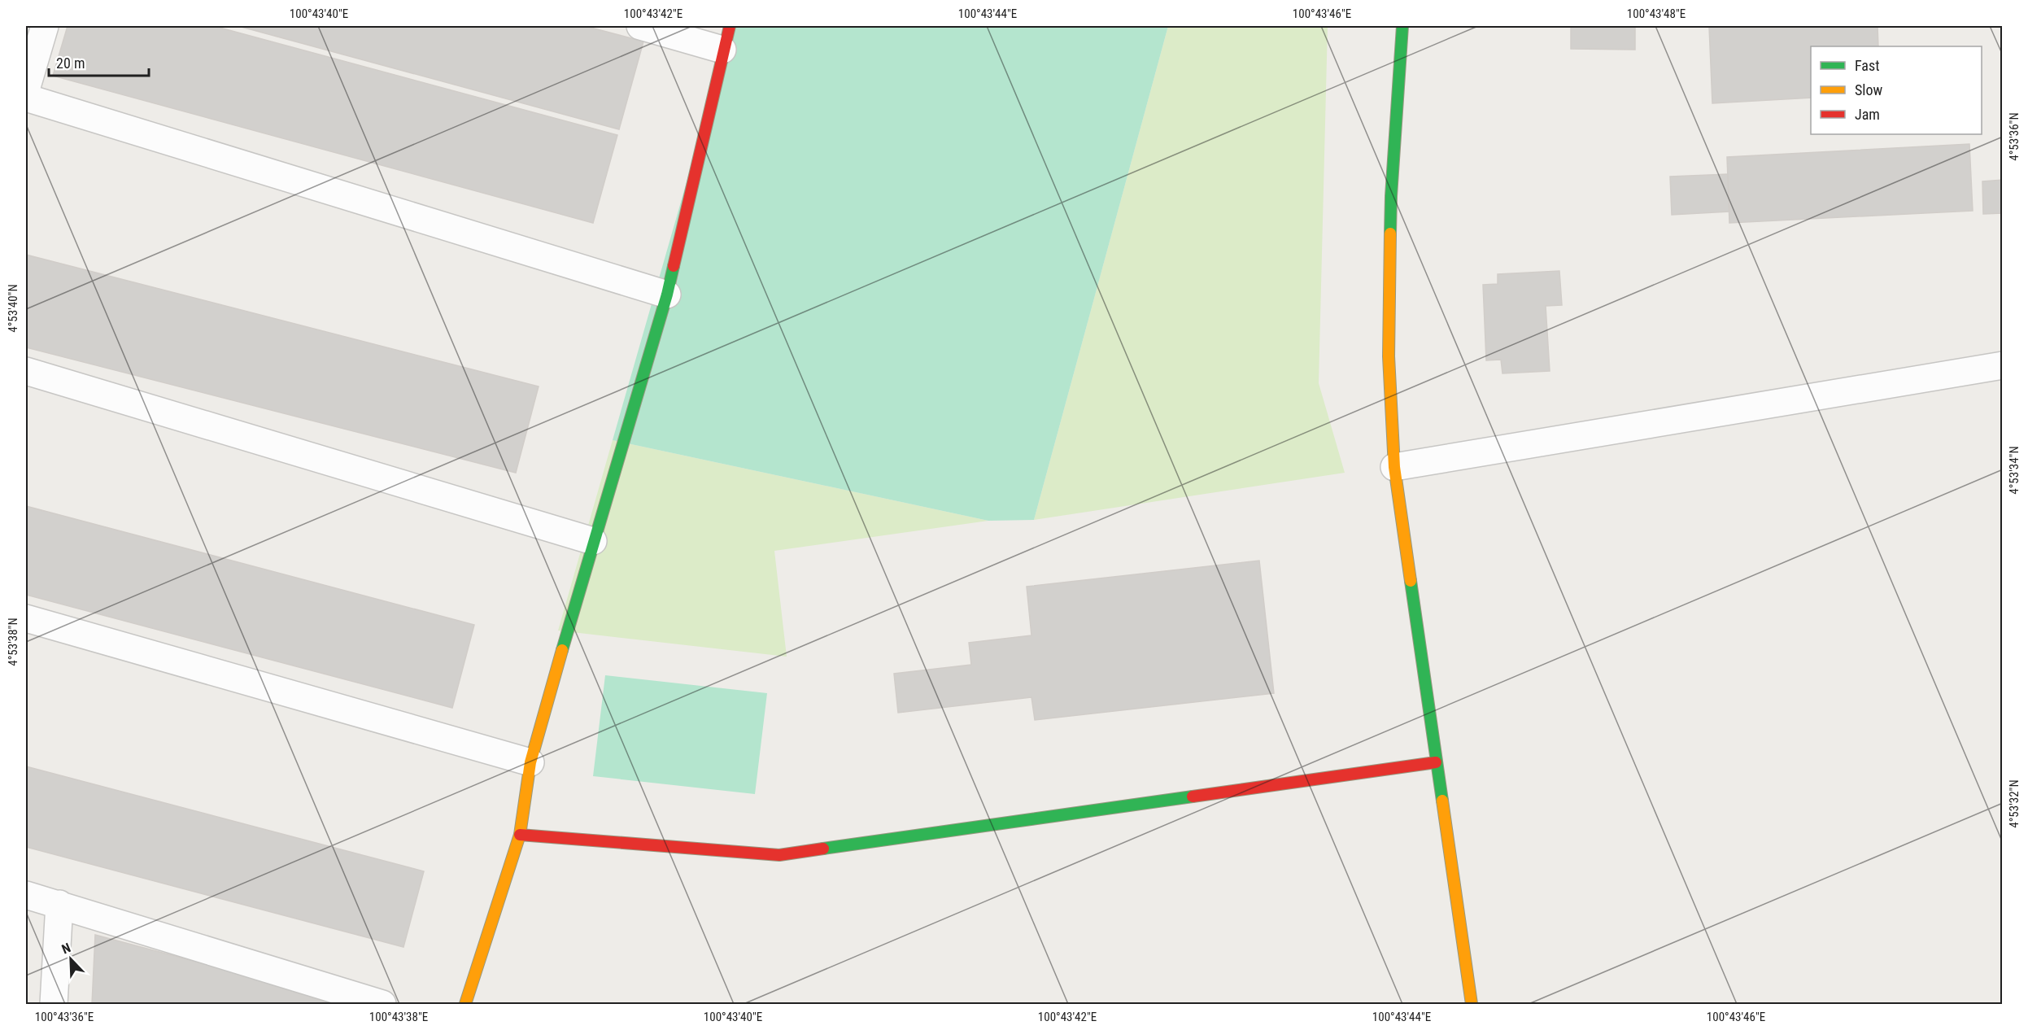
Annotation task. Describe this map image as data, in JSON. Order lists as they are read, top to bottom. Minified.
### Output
{"legend":["Fast","Slow","Jam"],"scale_bar":"20 m","north":"top left","coordinates":["100°43'40\"E","100°43'42\"E","100°43'44\"E","100°43'46\"E","100°43'48\"E","4°53'36\"N","4°53'40\"N","4°53'34\"N","4°53'38\"N","4°53'32\"N","100°43'36\"E","100°43'38\"E"]}
